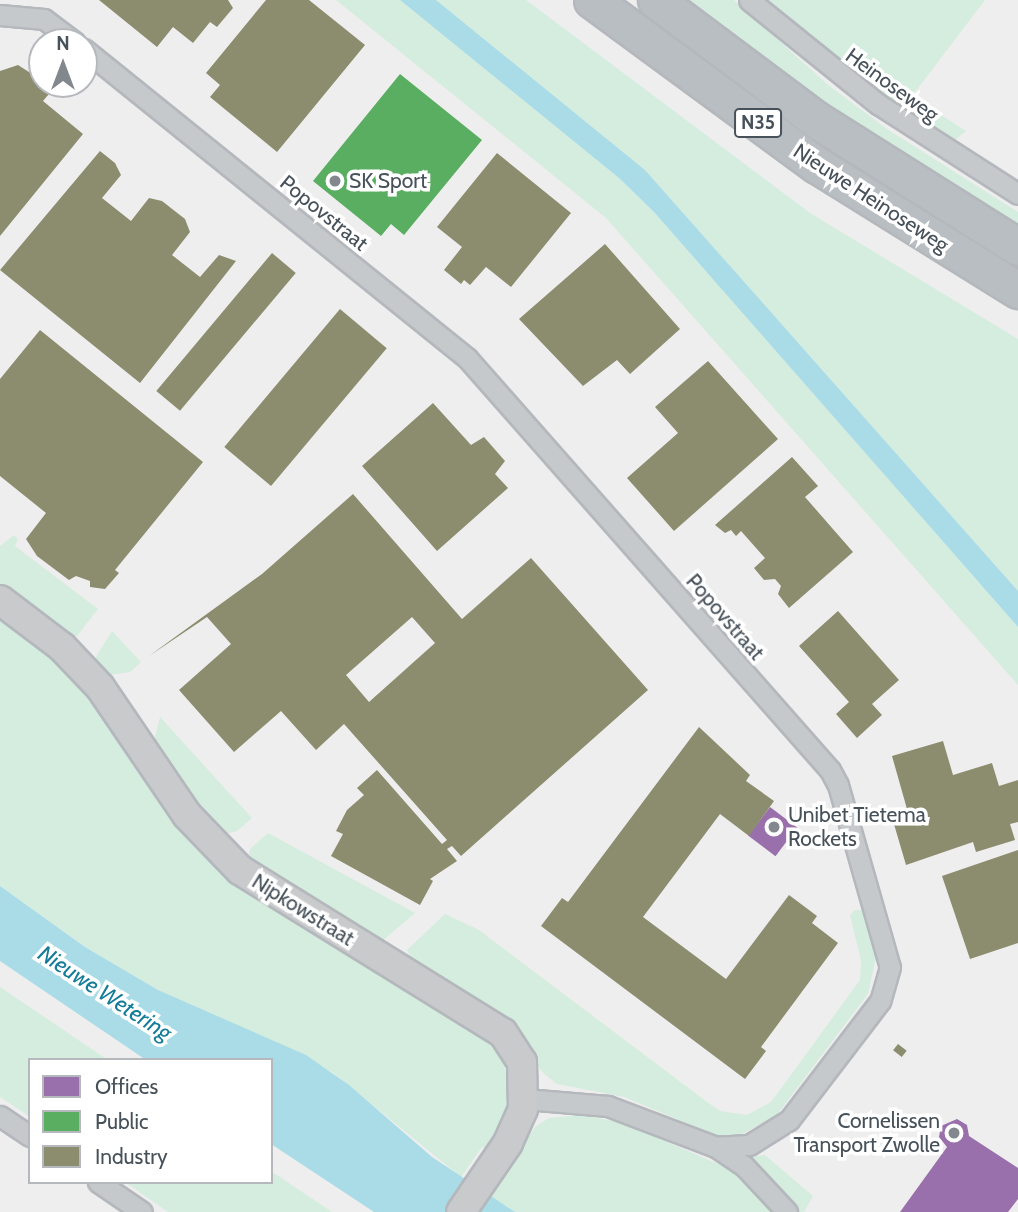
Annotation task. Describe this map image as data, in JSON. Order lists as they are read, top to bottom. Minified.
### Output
{"streets":{"highway":["N35","Nieuwe Heinoseweg"],"street":["Heinoseweg","Popovstraat","Nipkowstraat"]},"crossings":[["Popovstraat","Nipkowstraat"]],"water":["Nieuwe Wetering"],"places":["SK Sport","Unibet Tietema Rockets","Cornelissen Transport Zwolle"],"legend":["Offices","Public","Industry"],"north":"top"}
